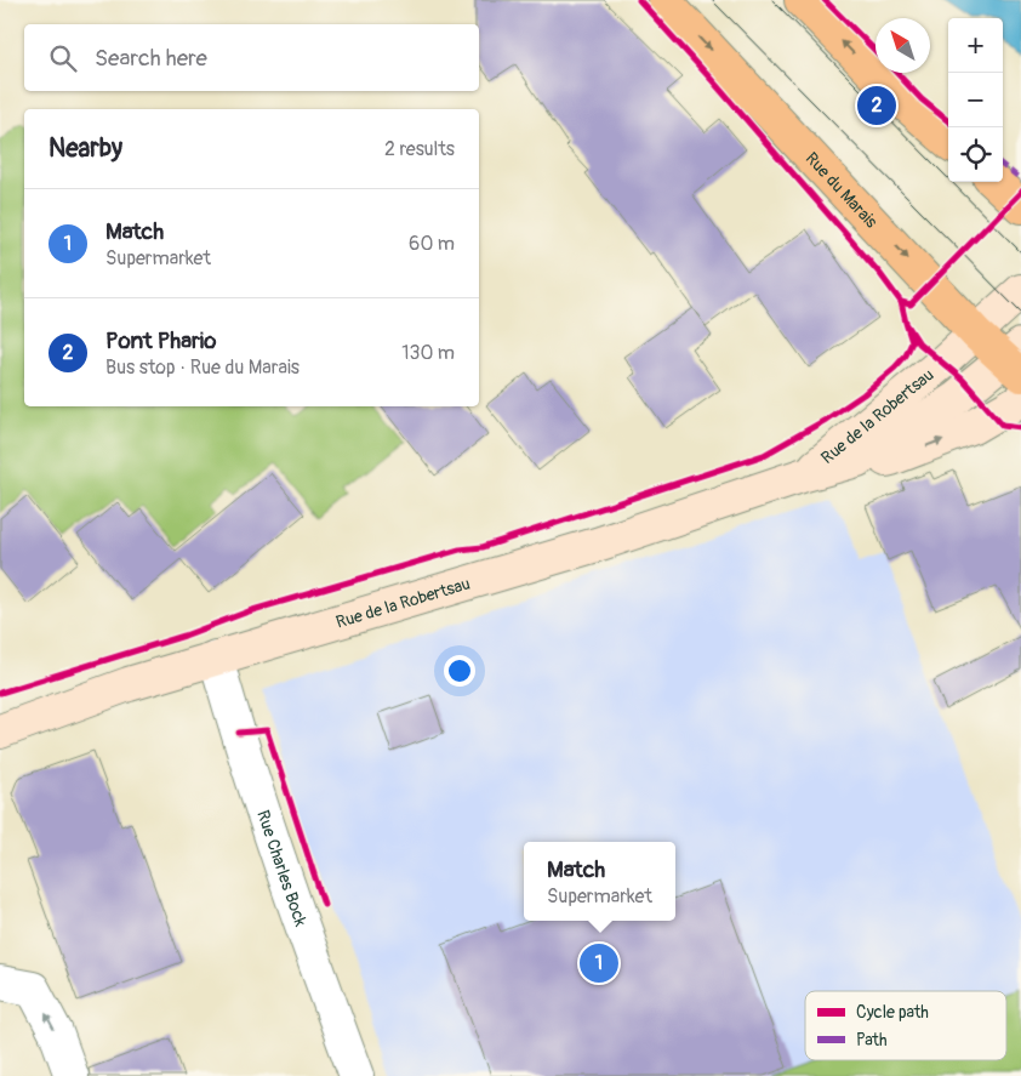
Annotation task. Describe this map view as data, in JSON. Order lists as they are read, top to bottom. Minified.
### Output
{"streets":{"main road":["Rue du Marais","Rue de la Robertsau"],"street":["Rue Charles Bock"]},"crossings":[["Rue du Marais","Rue de la Robertsau"],["Rue de la Robertsau","Rue Charles Bock"]],"legend":["Cycle path","Path"],"north":"top left","page":{"map_buttons":["+","−"],"search":"Search here","pins":["2","1"],"heading":["Nearby","2 results"],"list":[{"mark":"1","name":"Match","note":"Supermarket","value":"60 m"},{"mark":"2","name":"Pont Phario","note":"Bus stop · Rue du Marais","value":"130 m"}],"popup":["Match","Supermarket"]}}
